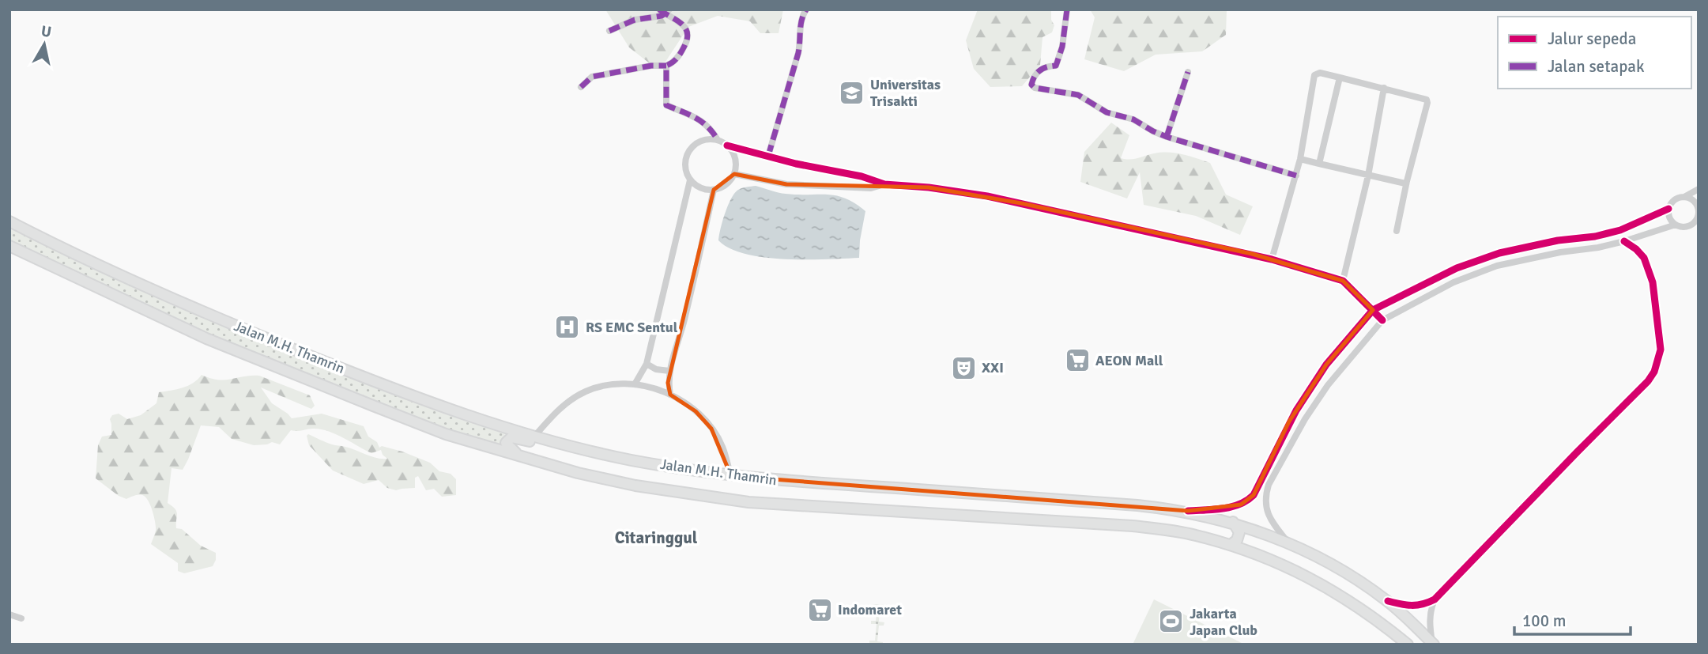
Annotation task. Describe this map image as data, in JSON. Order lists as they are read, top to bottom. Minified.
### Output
{"streets":{"main road":["Jalan M.H. Thamrin"]},"districts":["Citaringgul"],"places":{"school or university":["Universitas Trisakti"],"hospital":["RS EMC Sentul"],"supermarket":["AEON Mall","Indomaret"],"theatre":["XXI"],"sports":["Jakarta Japan Club"]},"legend":["Jalur sepeda","Jalan setapak"],"scale_bar":"100 m","north":"top"}
